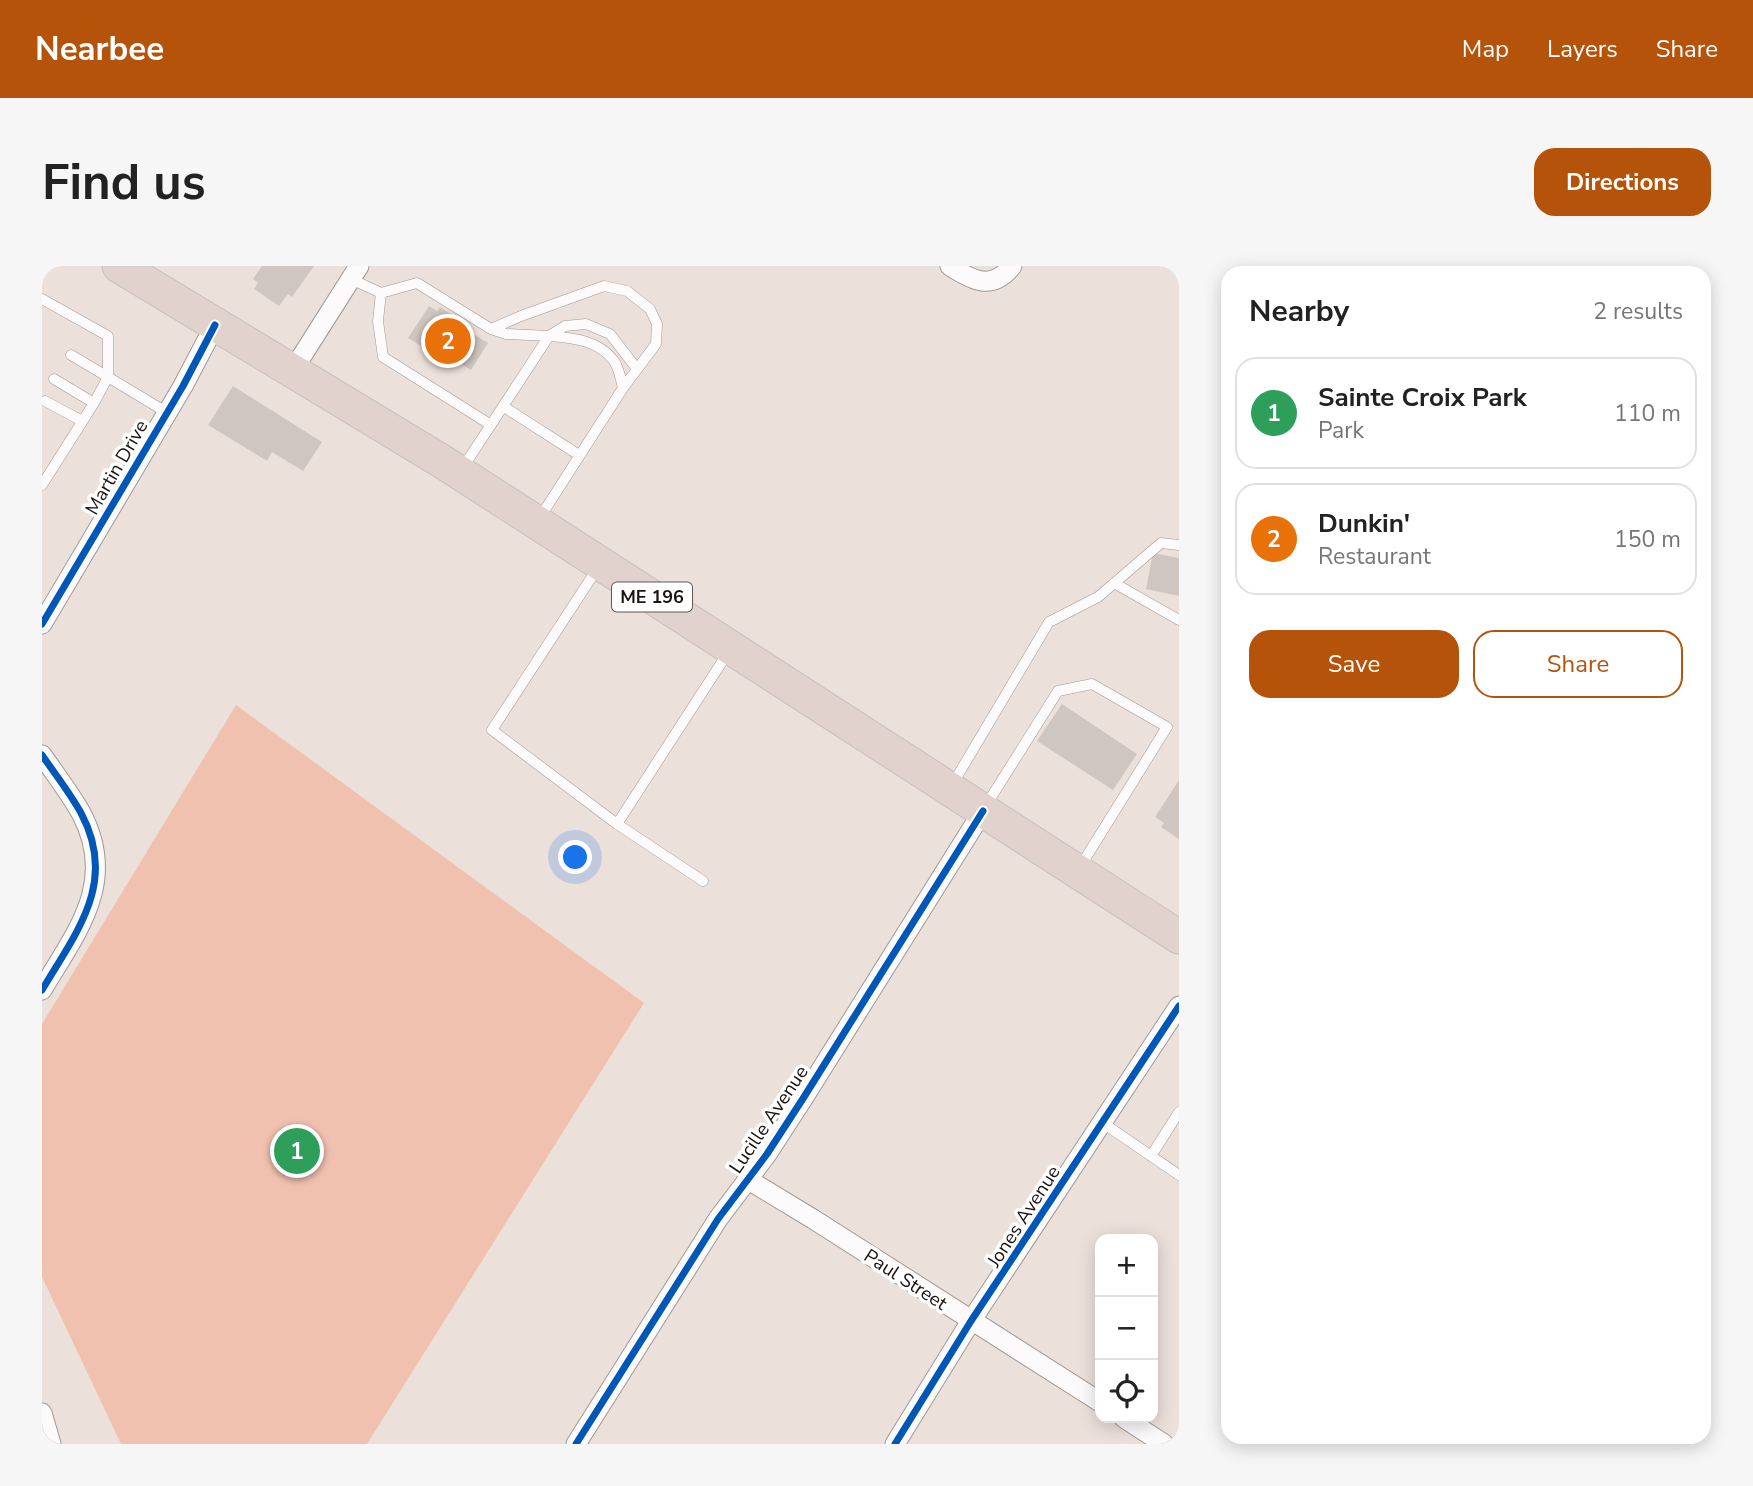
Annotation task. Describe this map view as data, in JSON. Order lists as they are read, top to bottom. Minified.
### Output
{"streets":{"highway":["ME 196"],"street":["Martin Drive","Lucille Avenue","Jones Avenue","Paul Street"]},"crossings":[["Martin Drive","ME 196"],["ME 196","Lucille Avenue"],["Lucille Avenue","Paul Street"],["Jones Avenue","Paul Street"]],"page":{"header":"Nearbee","nav":["Map","Layers","Share"],"buttons":["Directions",["Save","Share"]],"title":"Find us","heading":["Nearby","2 results"],"pins":["2","1"],"list":[{"mark":"1","name":"Sainte Croix Park","note":"Park","value":"110 m"},{"mark":"2","name":"Dunkin'","note":"Restaurant","value":"150 m"}],"map_buttons":["+","−"]}}
